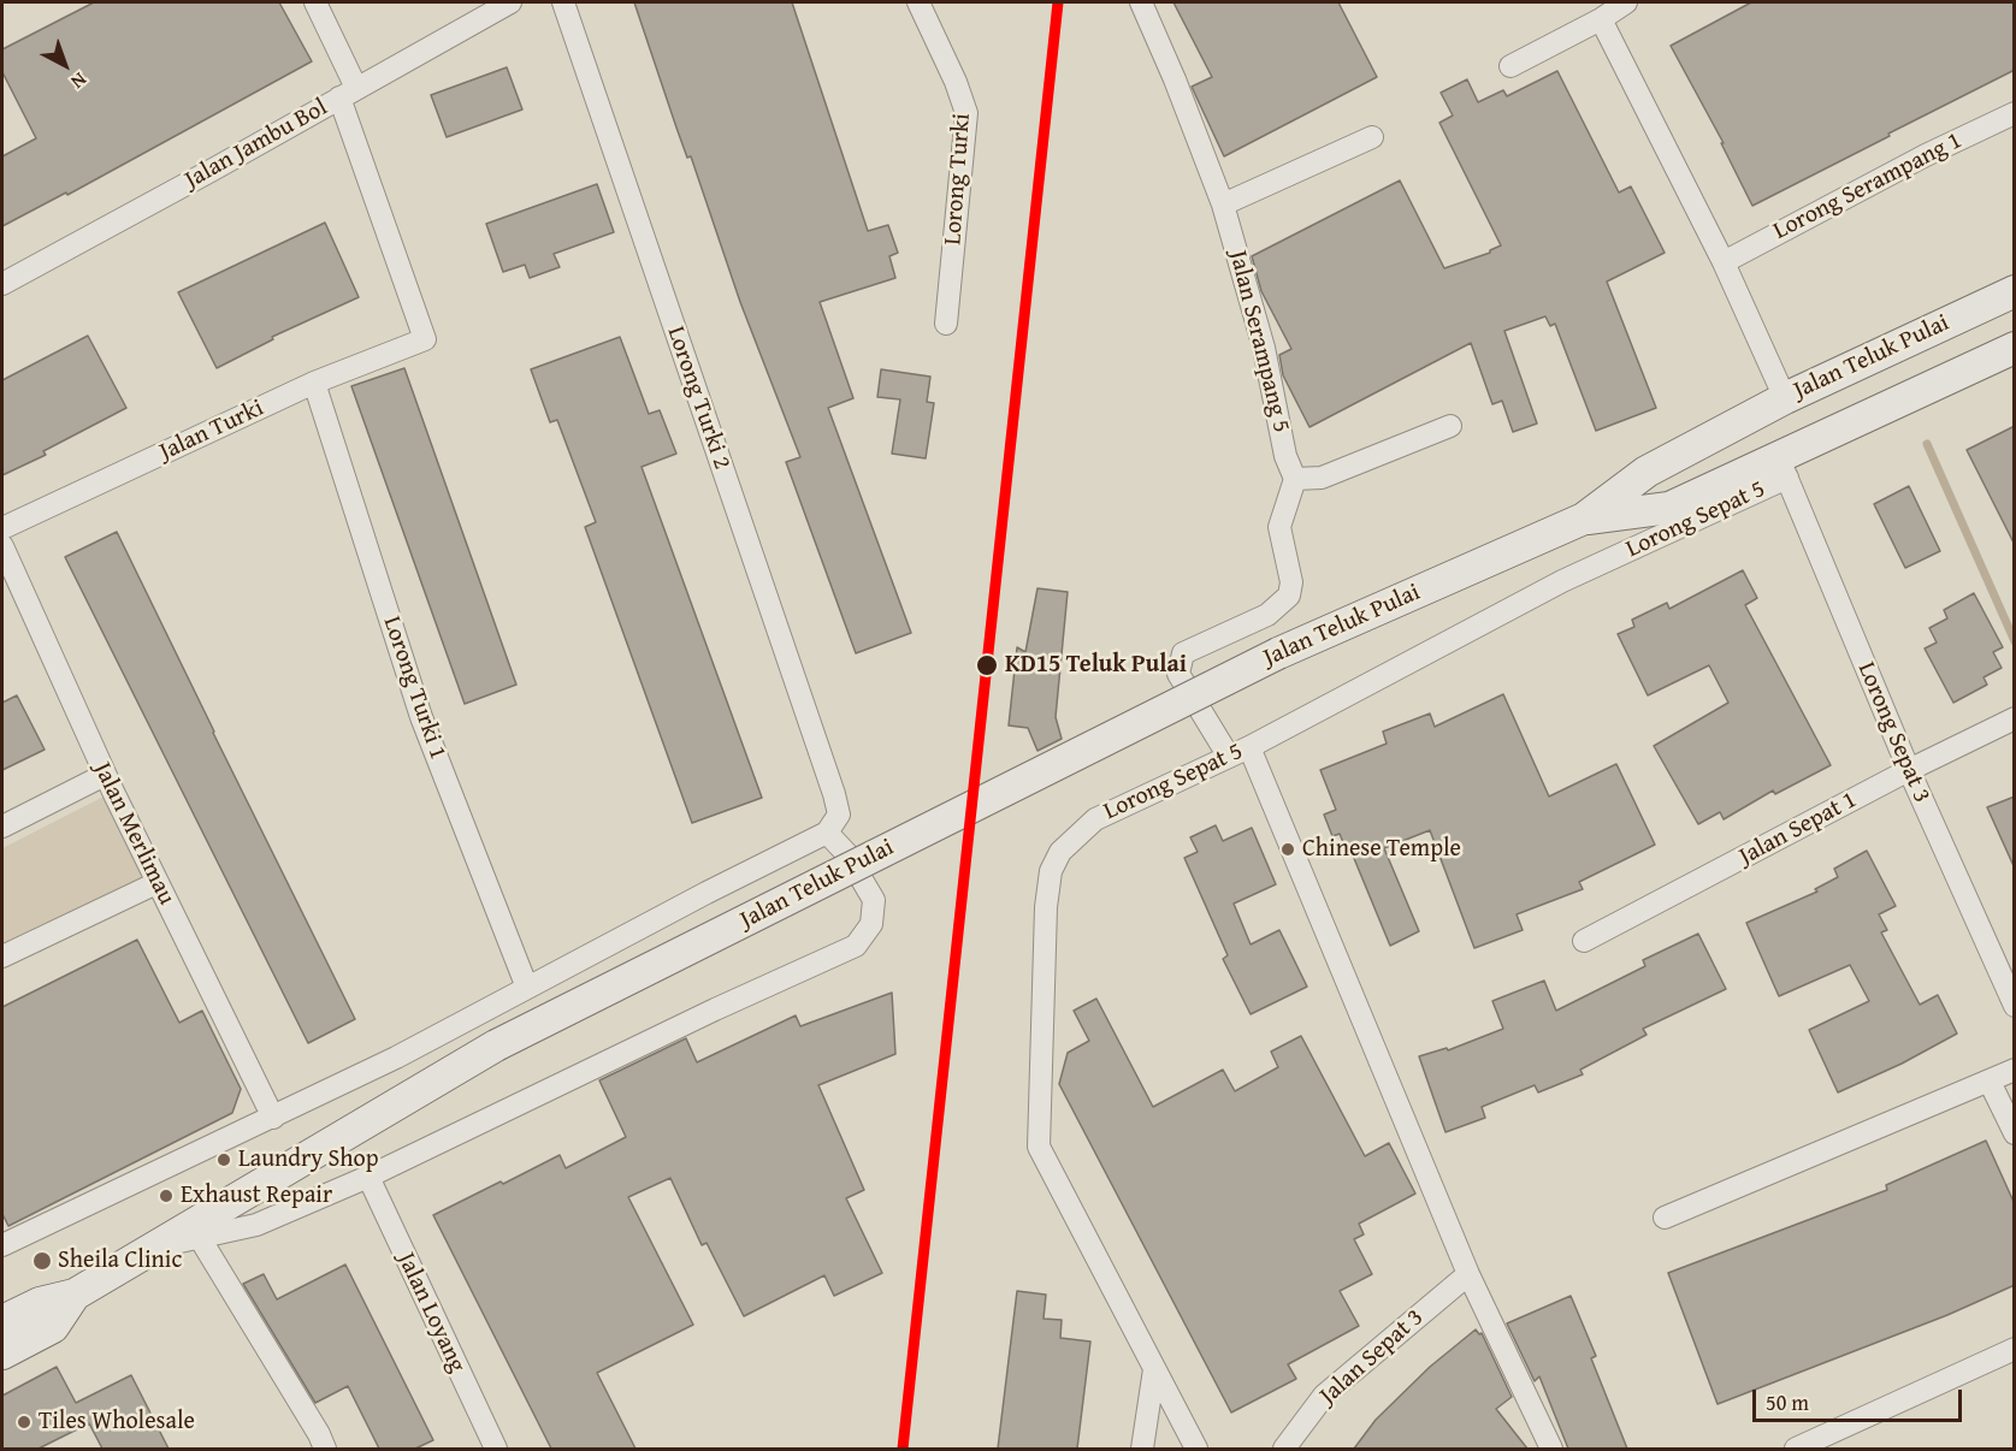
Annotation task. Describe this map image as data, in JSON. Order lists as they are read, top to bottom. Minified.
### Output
{"streets":{"main road":["Jalan Teluk Pulai"],"street":["Jalan Jambu Bol","Lorong Turki","Lorong Serampang 1","Jalan Serampang 5","Lorong Turki 2","Jalan Turki","Lorong Sepat 5","Lorong Turki 1","Lorong Sepat 3","Jalan Sepat 1","Jalan Merlimau","Jalan Loyang","Jalan Sepat 3"]},"crossings":[["Jalan Jambu Bol","Jalan Turki"],["Jalan Teluk Pulai","Lorong Sepat 5"],["Jalan Teluk Pulai","Lorong Sepat 3"],["Jalan Turki","Lorong Turki 1"],["Lorong Sepat 5","Lorong Sepat 3"],["Lorong Sepat 3","Jalan Sepat 1"]],"places":["KD15 Teluk Pulai","Chinese Temple","Laundry Shop","Exhaust Repair","Sheila Clinic","Tiles Wholesale"],"scale_bar":"50 m","north":"bottom right"}
